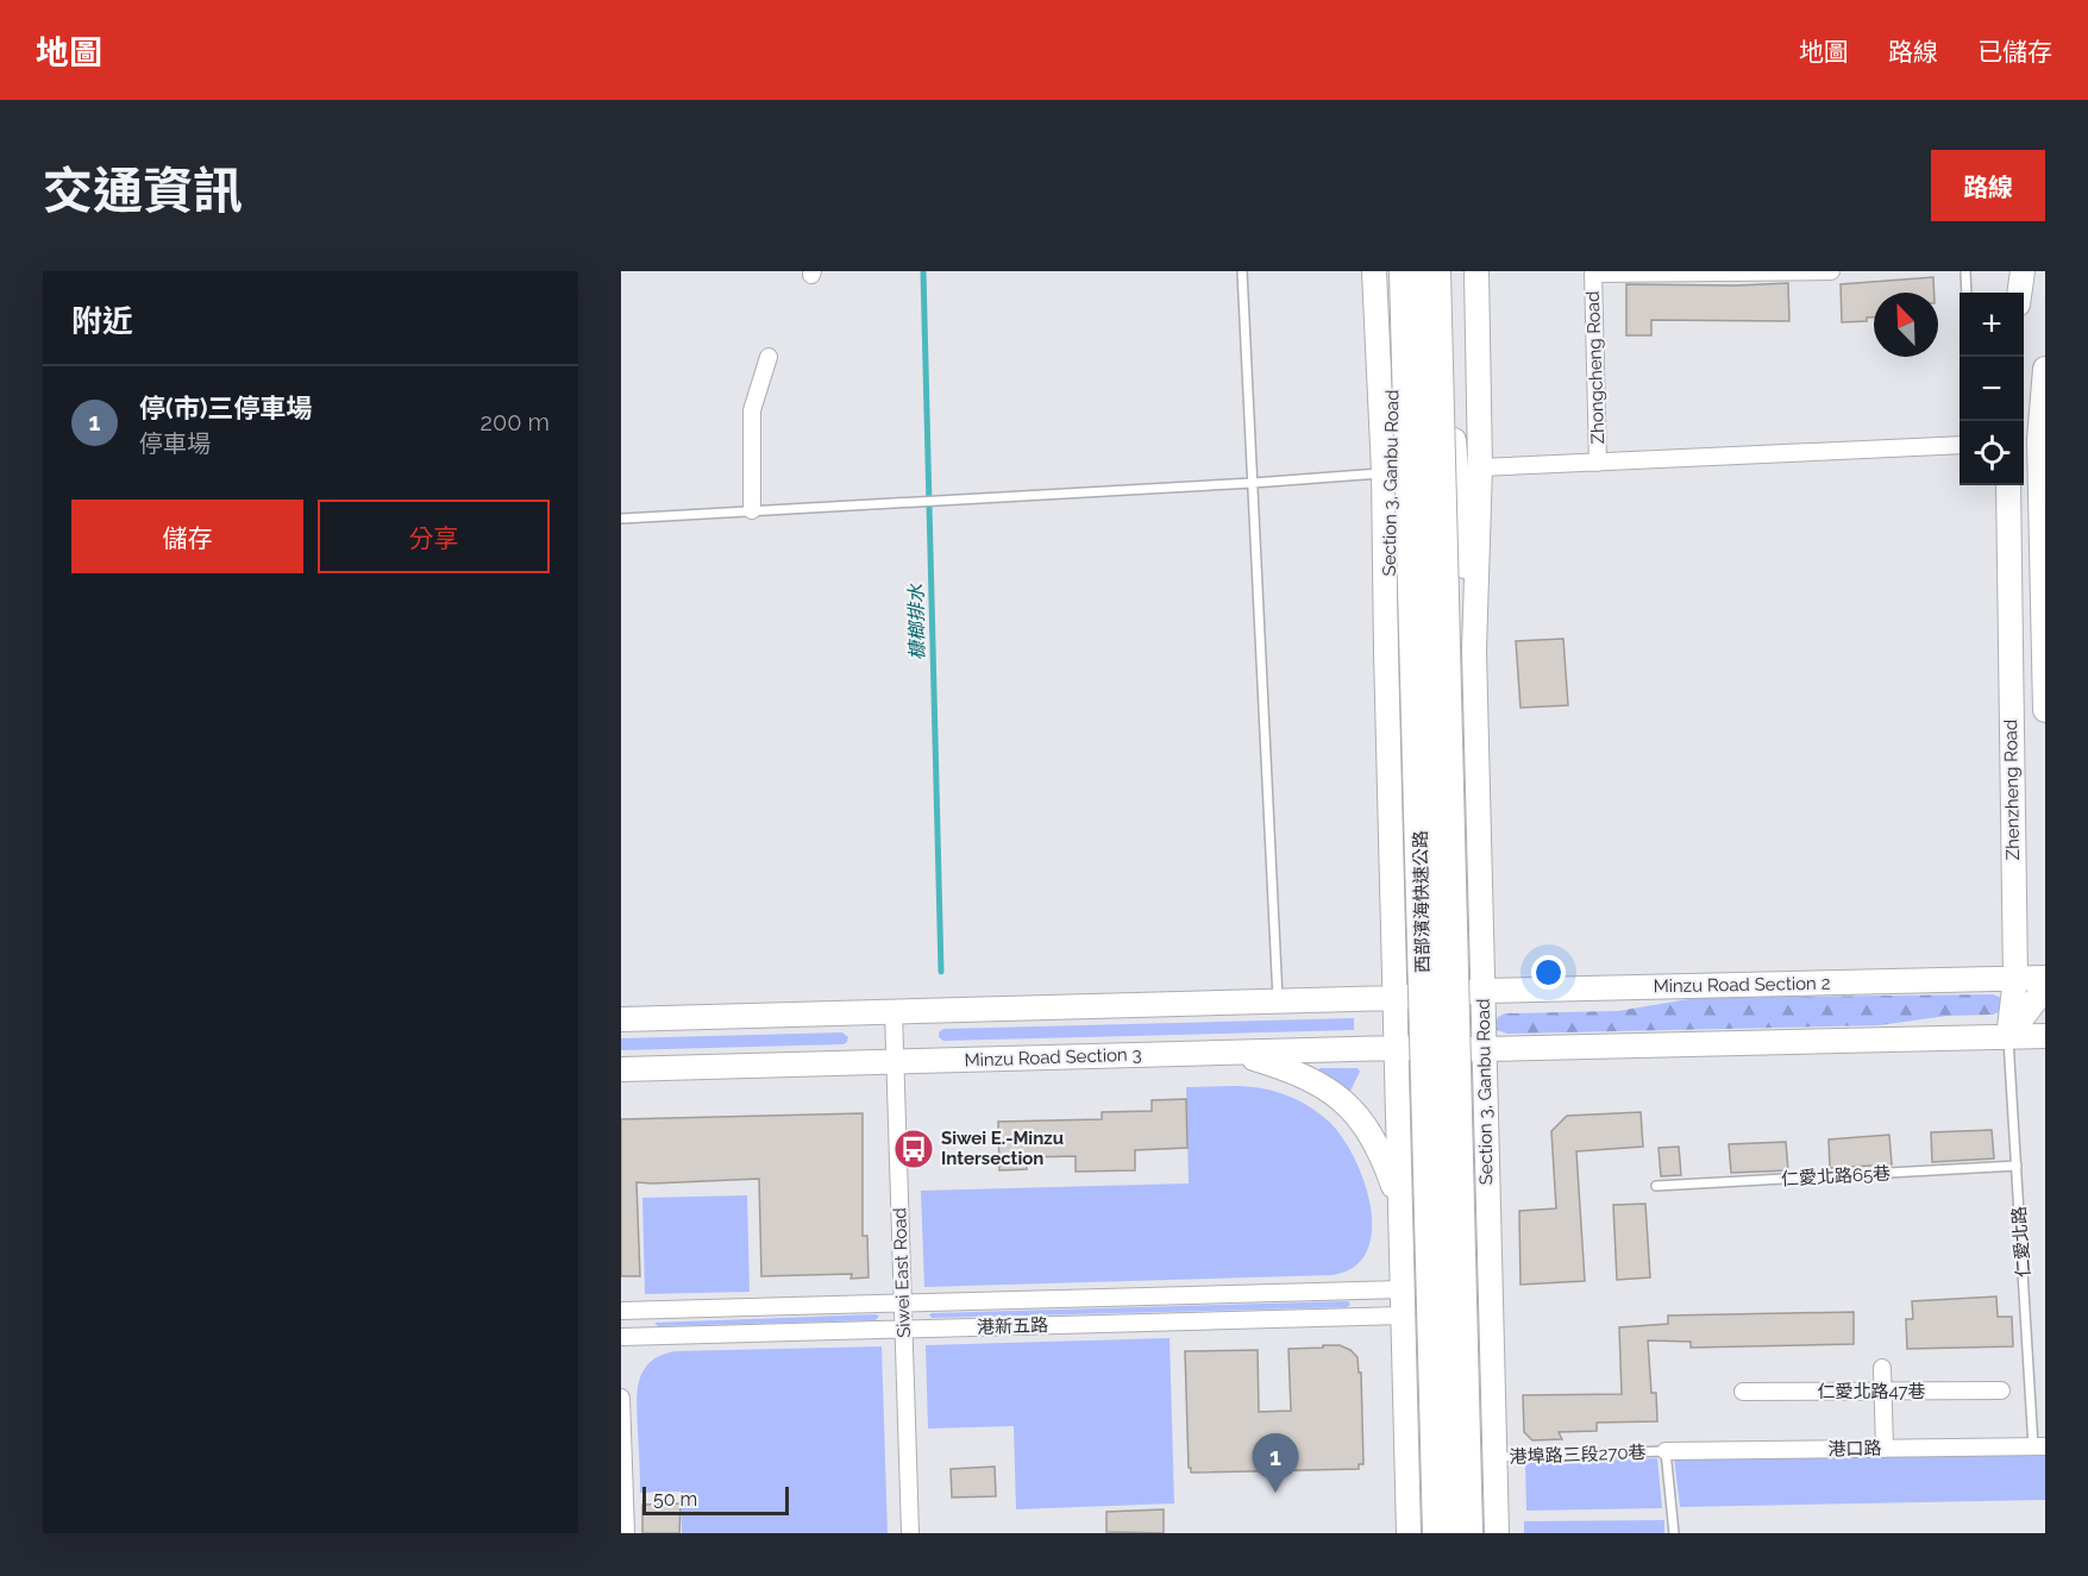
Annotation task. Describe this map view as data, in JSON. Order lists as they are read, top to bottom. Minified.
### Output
{"streets":{"highway":["西部濱海快速公路"],"street":["Zhongcheng Road","Section 3, Ganbu Road","Zhenzheng Road","Minzu Road Section 2","Minzu Road Section 3","Siwei East Road","港新五路","仁愛北路47巷","港口路"],"lane":["仁愛北路65巷","仁愛北路","港埠路三段270巷"]},"crossings":[["Section 3, Ganbu Road","Minzu Road Section 2"],["Section 3, Ganbu Road","Minzu Road Section 3"],["Section 3, Ganbu Road","港新五路"],["Section 3, Ganbu Road","港埠路三段270巷"],["Zhenzheng Road","Minzu Road Section 2"],["Zhenzheng Road","仁愛北路"],["Minzu Road Section 3","Siwei East Road"],["仁愛北路65巷","仁愛北路"],["仁愛北路","港口路"],["Siwei East Road","港新五路"],["港口路","港埠路三段270巷"]],"water":["槺榔排水"],"places":{"bus stop":["Siwei E.-Minzu Intersection"]},"scale_bar":"50 m","north":"top left","page":{"header":"地圖","nav":["地圖","路線","已儲存"],"title":"交通資訊","buttons":["路線",["儲存","分享"]],"heading":"附近","map_buttons":["+","−"],"list":[{"mark":"1","name":"停(市)三停車場","note":"停車場","value":"200 m"}],"pins":"1","scale":"50 m"}}
